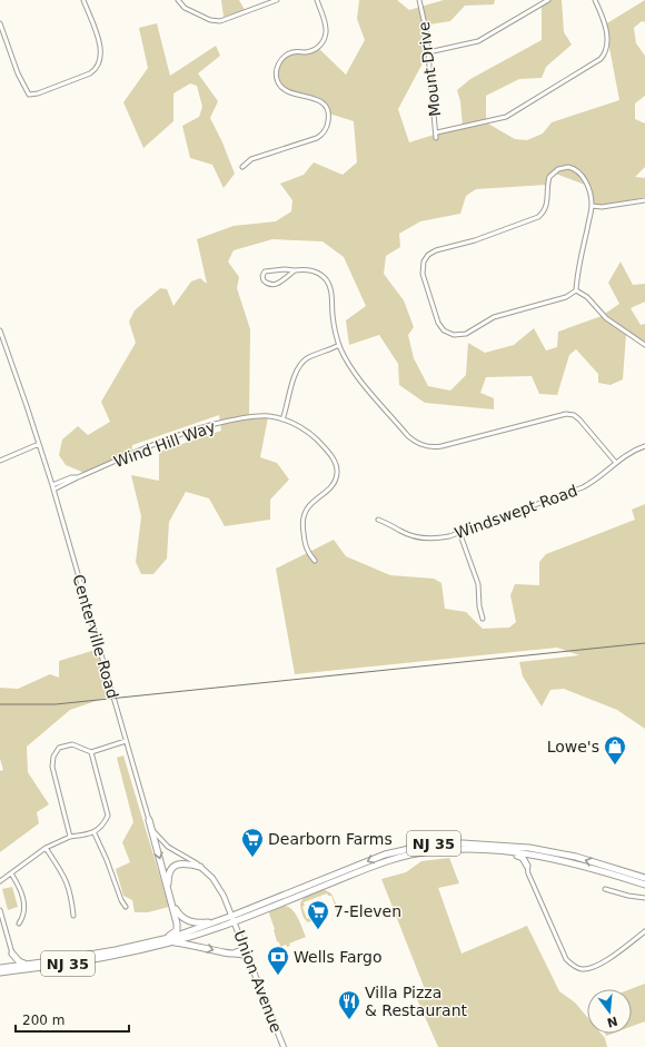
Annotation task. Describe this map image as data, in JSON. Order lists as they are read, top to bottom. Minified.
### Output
{"streets":{"highway":["NJ 35"],"street":["Mount Drive","Wind Hill Way","Windswept Road","Centerville Road","Union Avenue"]},"crossings":[["Wind Hill Way","Centerville Road"],["Centerville Road","NJ 35"],["Centerville Road","Union Avenue"],["NJ 35","Union Avenue"]],"places":{"shop":["Lowe's"],"supermarket":["Dearborn Farms","7-Eleven"],"bank":["Wells Fargo"],"restaurant":["Villa Pizza & Restaurant"]},"scale_bar":"200 m","north":"bottom"}
